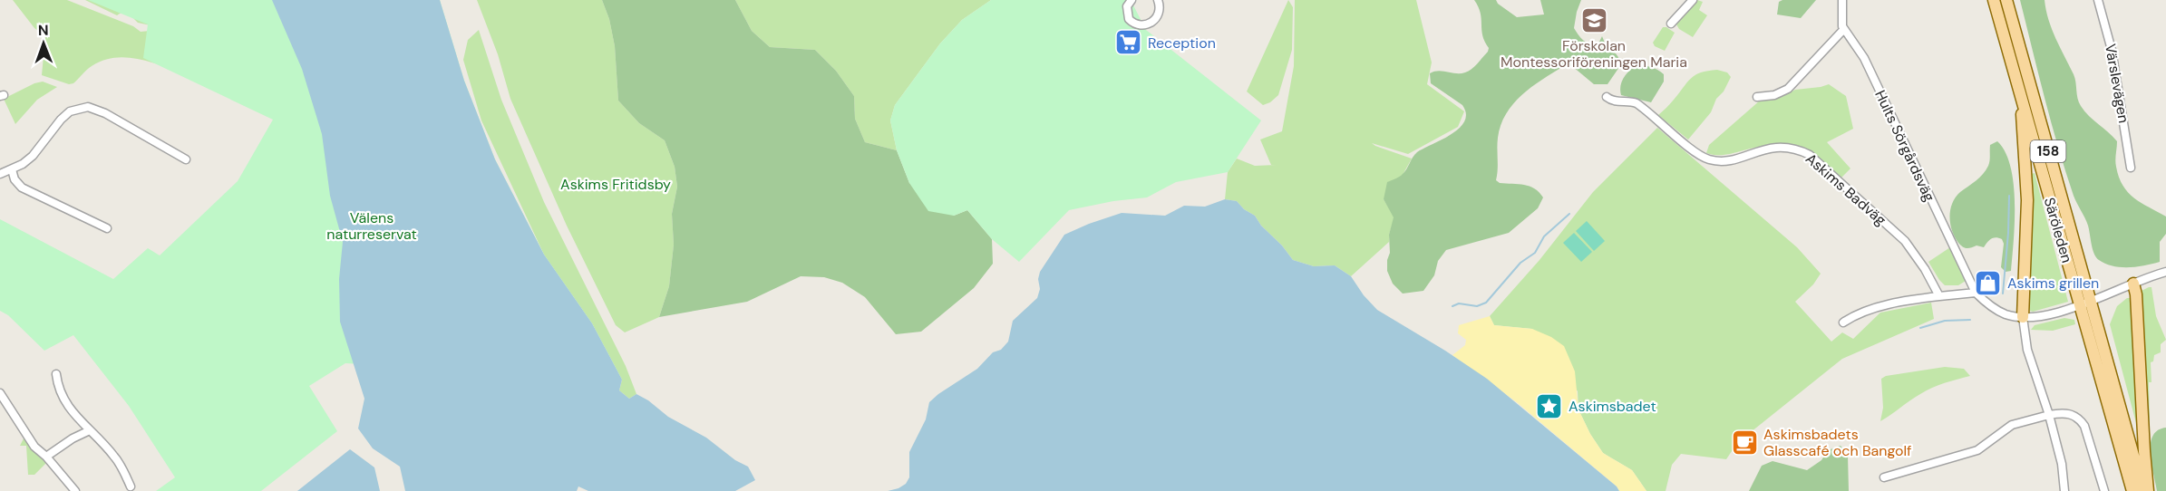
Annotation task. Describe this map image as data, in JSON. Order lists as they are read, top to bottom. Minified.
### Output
{"streets":{"main road":["158","Säröleden"],"street":["Värslevägen","Hults Sörgårdsväg","Askims Badväg"]},"crossings":[["158","Säröleden"]],"parks":["Askims Fritidsby","Välens naturreservat"],"places":{"school or university":["Förskolan Montessoriföreningen Maria"],"supermarket":["Reception"],"shop":["Askims grillen"],"place":["Askimsbadet"],"cafe":["Askimsbadets Glasscafé och Bangolf"]},"north":"top"}
